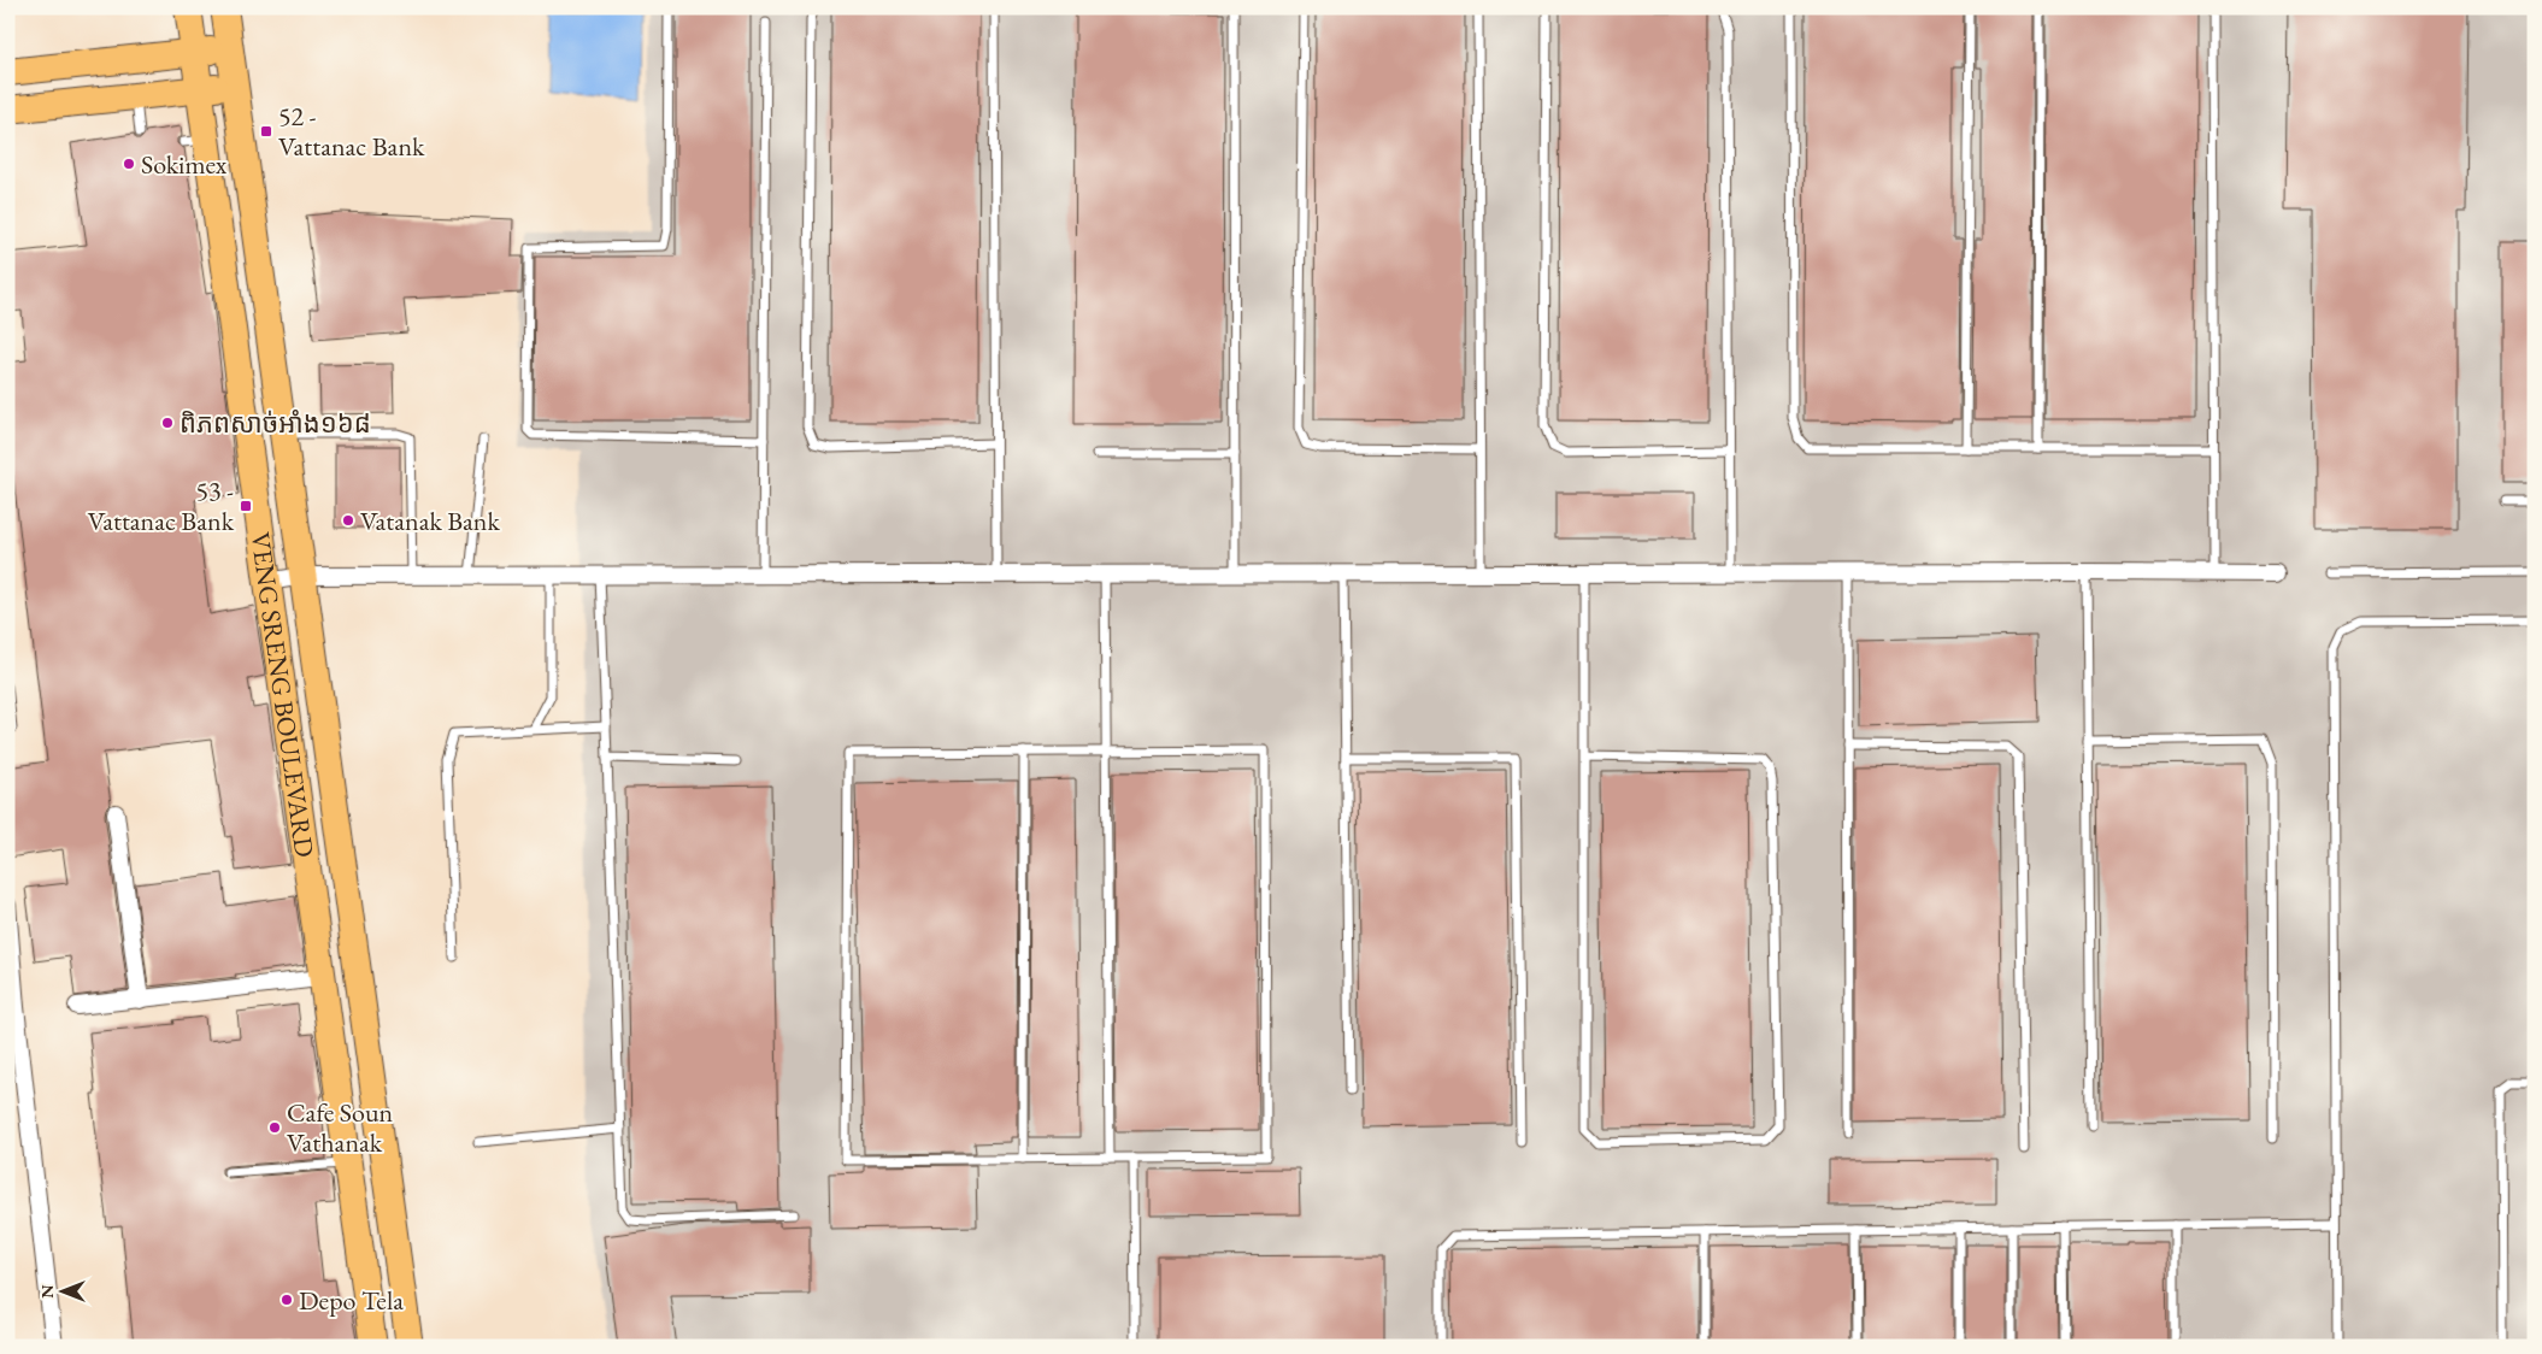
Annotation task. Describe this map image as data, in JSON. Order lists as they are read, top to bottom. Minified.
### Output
{"streets":{"main road":["VENG SRENG BOULEVARD"]},"places":{"transit":["52 - Vattanac Bank","53 - Vattanac Bank"],"other":["Sokimex","ពិភពសាច់អាំង១៦៨","Vatanak Bank","Cafe Soun Vathanak","Depo Tela"]},"north":"left"}
